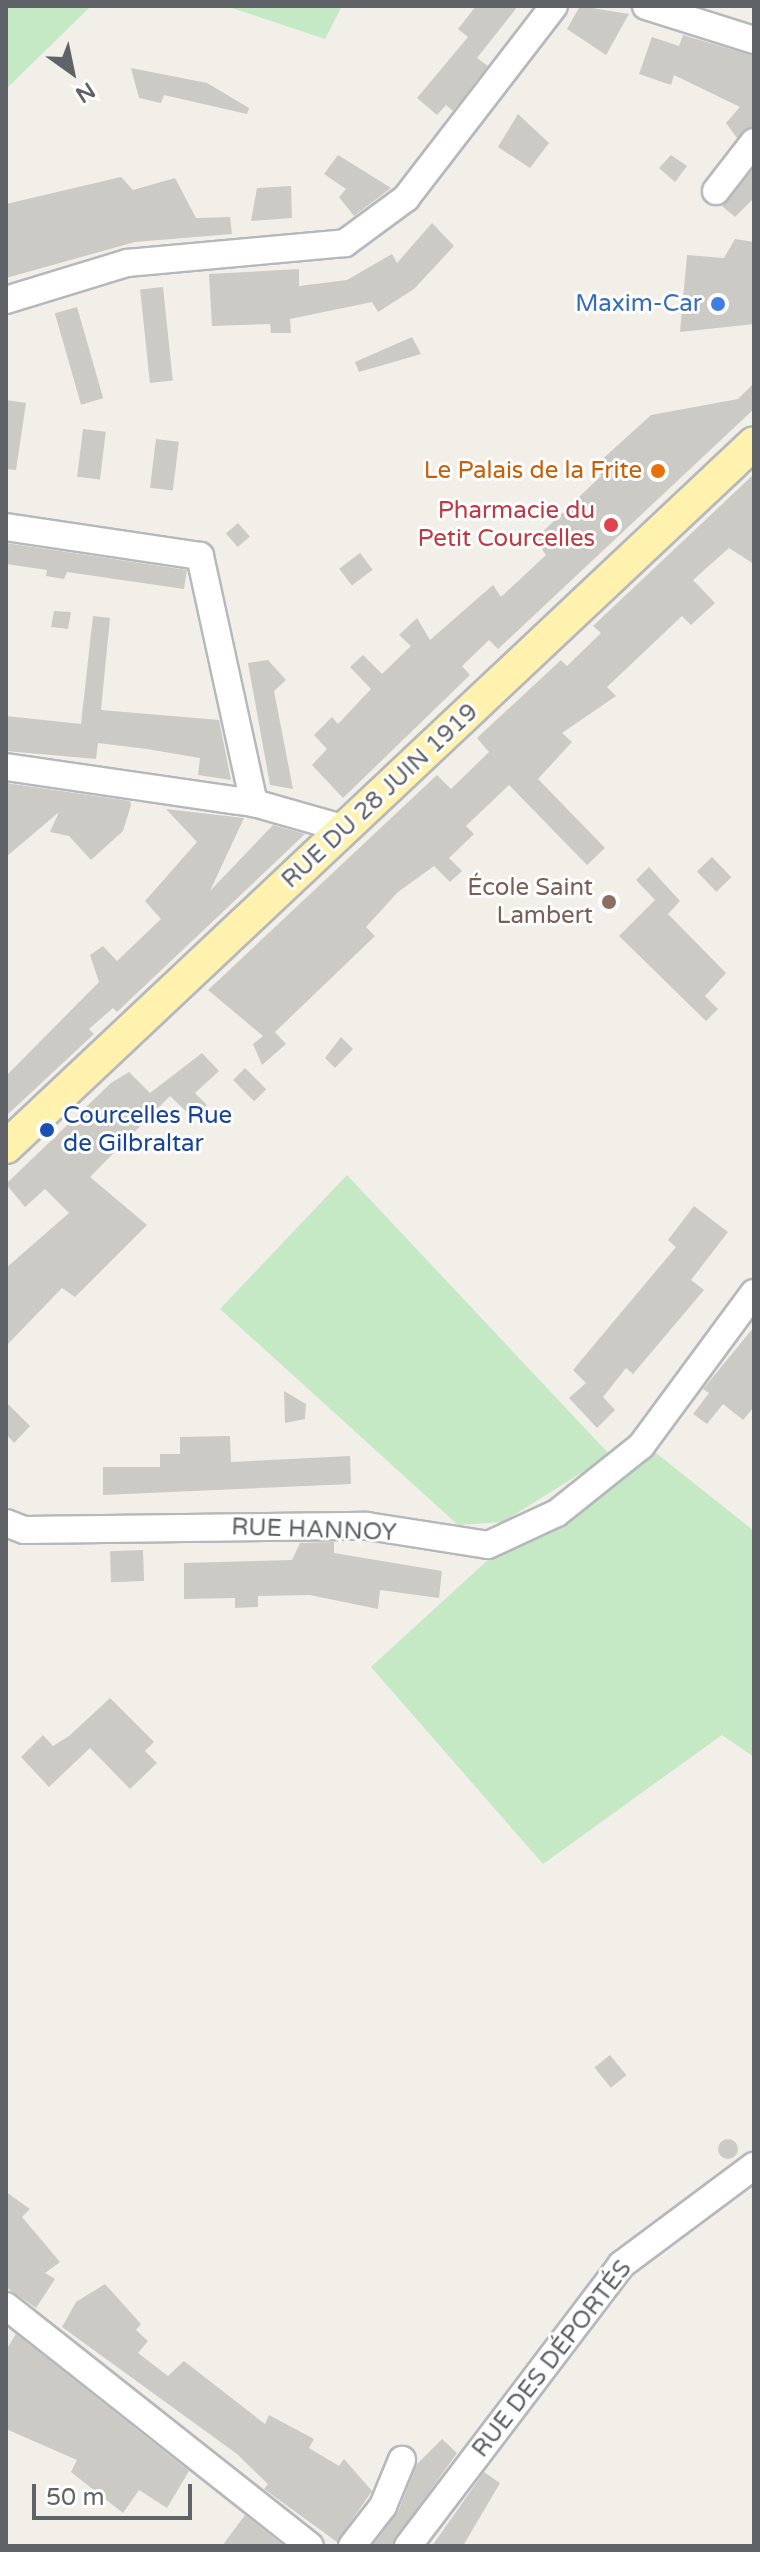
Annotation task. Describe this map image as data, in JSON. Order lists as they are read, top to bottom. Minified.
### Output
{"streets":{"main road":["RUE DU 28 JUIN 1919"],"street":["RUE HANNOY","RUE DES DÉPORTÉS"]},"places":["Maxim-Car","Le Palais de la Frite","Pharmacie du Petit Courcelles","École Saint Lambert","Courcelles Rue de Gilbraltar"],"scale_bar":"50 m","north":"bottom right"}
